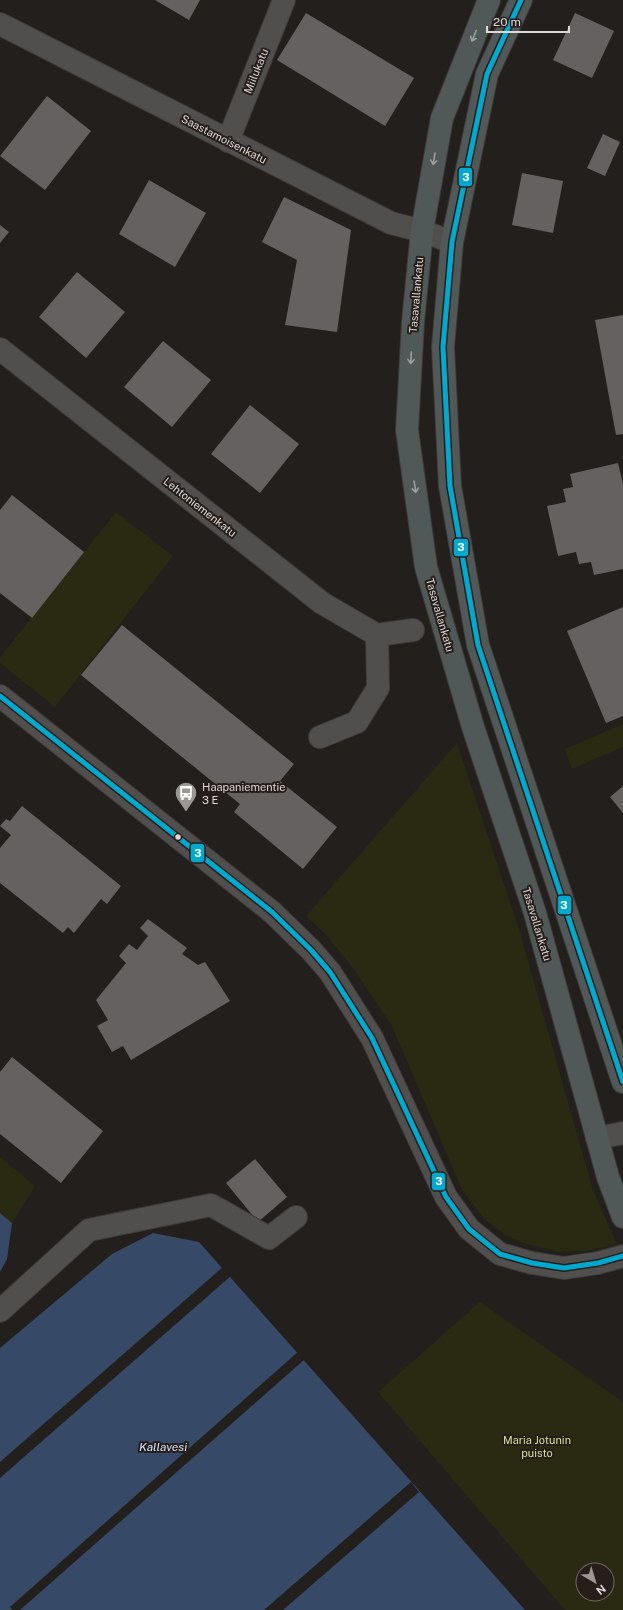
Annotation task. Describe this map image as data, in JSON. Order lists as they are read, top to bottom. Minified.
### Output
{"streets":{"main road":["Tasavallankatu"],"street":["Miilukatu","Saastamoisenkatu","Lehtoniemenkatu"]},"crossings":[["Miilukatu","Saastamoisenkatu"],["Saastamoisenkatu","Tasavallankatu"]],"water":["Kallavesi"],"parks":["Maria Jotunin puisto"],"places":{"bus stop":["Haapaniementie 3 E"]},"lines":["transit line 3"],"scale_bar":"20 m","north":"bottom right"}
